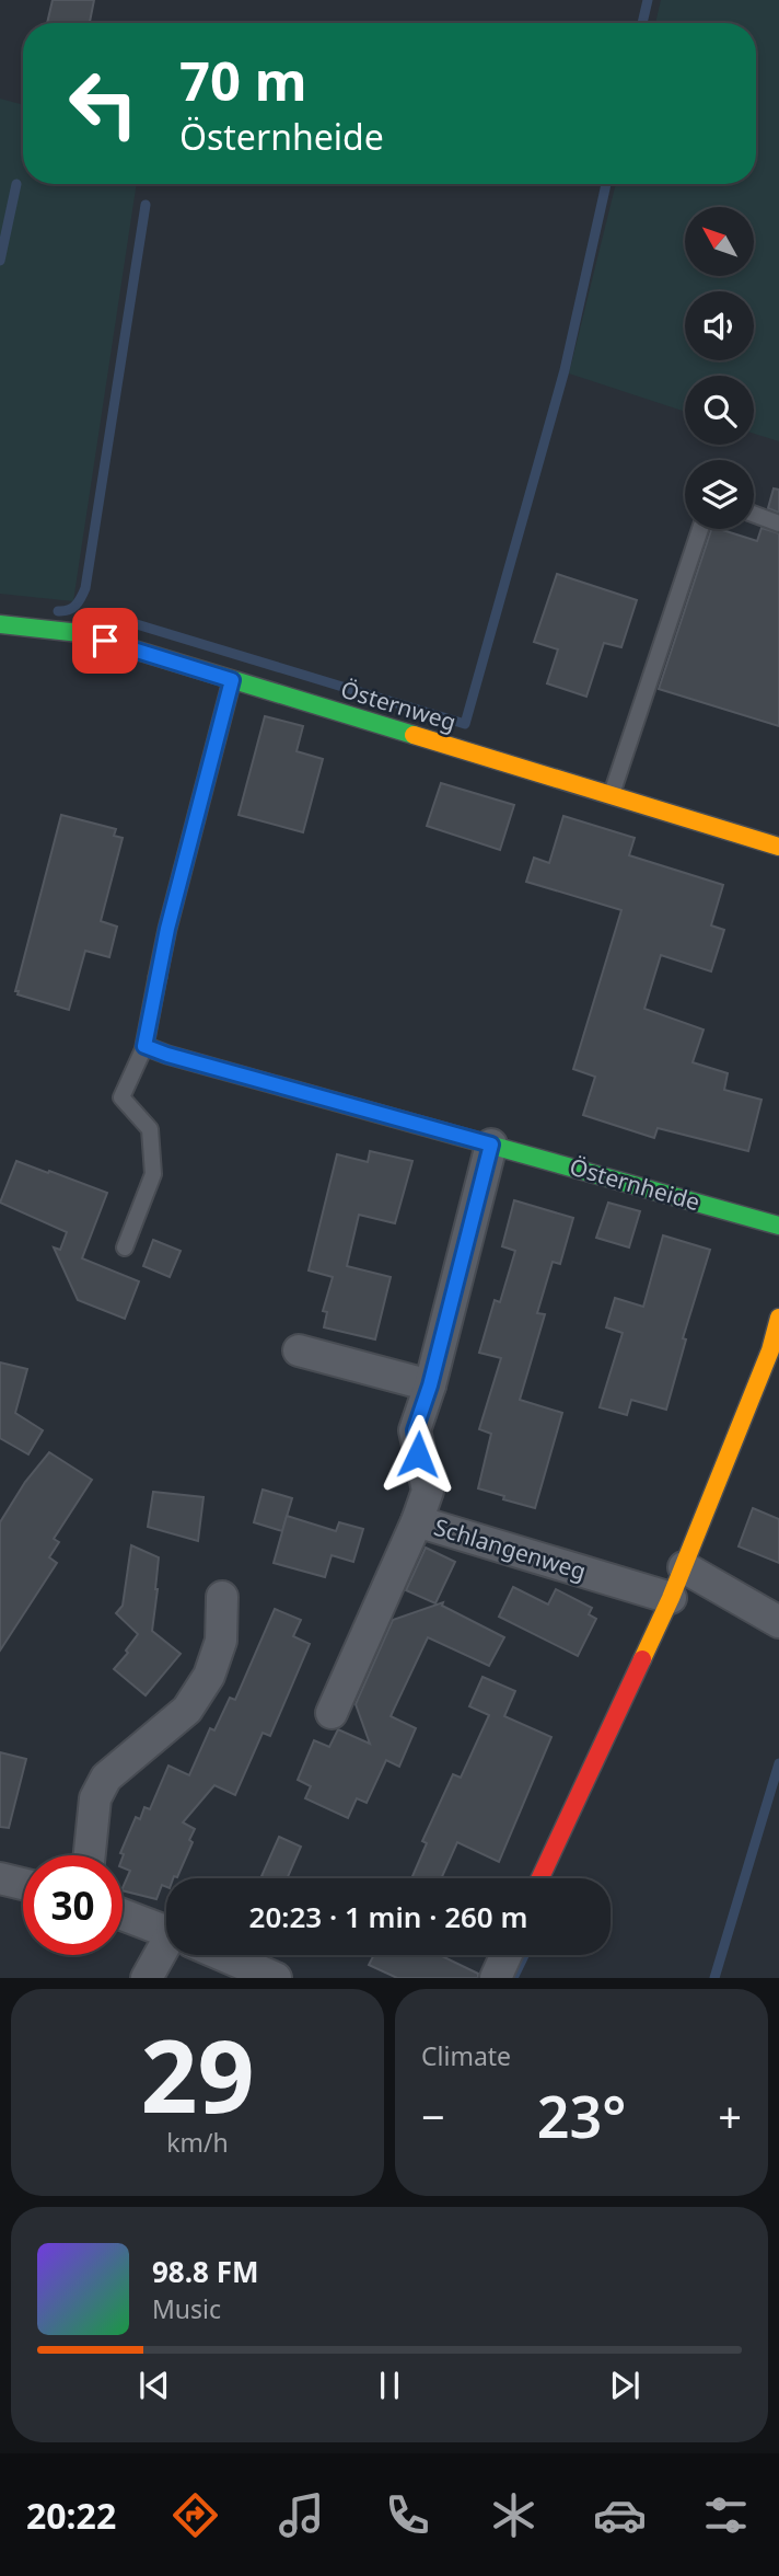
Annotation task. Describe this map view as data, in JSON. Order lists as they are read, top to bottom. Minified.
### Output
{"streets":{"street":["Östernweg","Östernheide","Schlangenweg"]},"north":"top left","page":{"turn":["70 m","Östernheide"],"limit":"30","trip":"20:23 · 1 min · 260 m","tile":[["29","km/h"],"Climate"],"heat":["−","23°","+"],"song":["98.8 FM","Music"],"tabs":"20:22"}}
